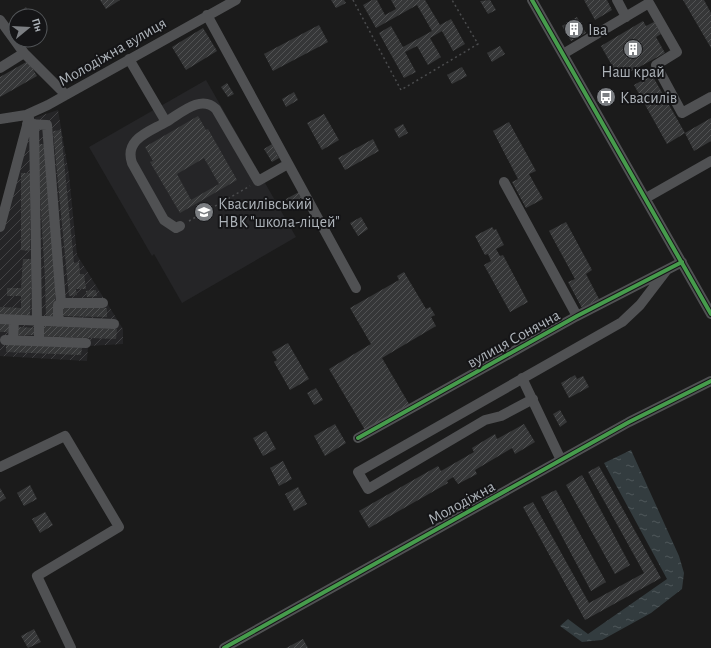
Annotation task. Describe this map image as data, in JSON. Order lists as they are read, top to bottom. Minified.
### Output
{"streets":{"street":["Молодіжна вулиця","вулиця Сонячна","Молодіжна"]},"places":{"building":["Іва","Наш край"],"bus stop":["Квасилів"],"school or university":["Квасилівський НВК \"школа-ліцей\""]},"north":"right"}
